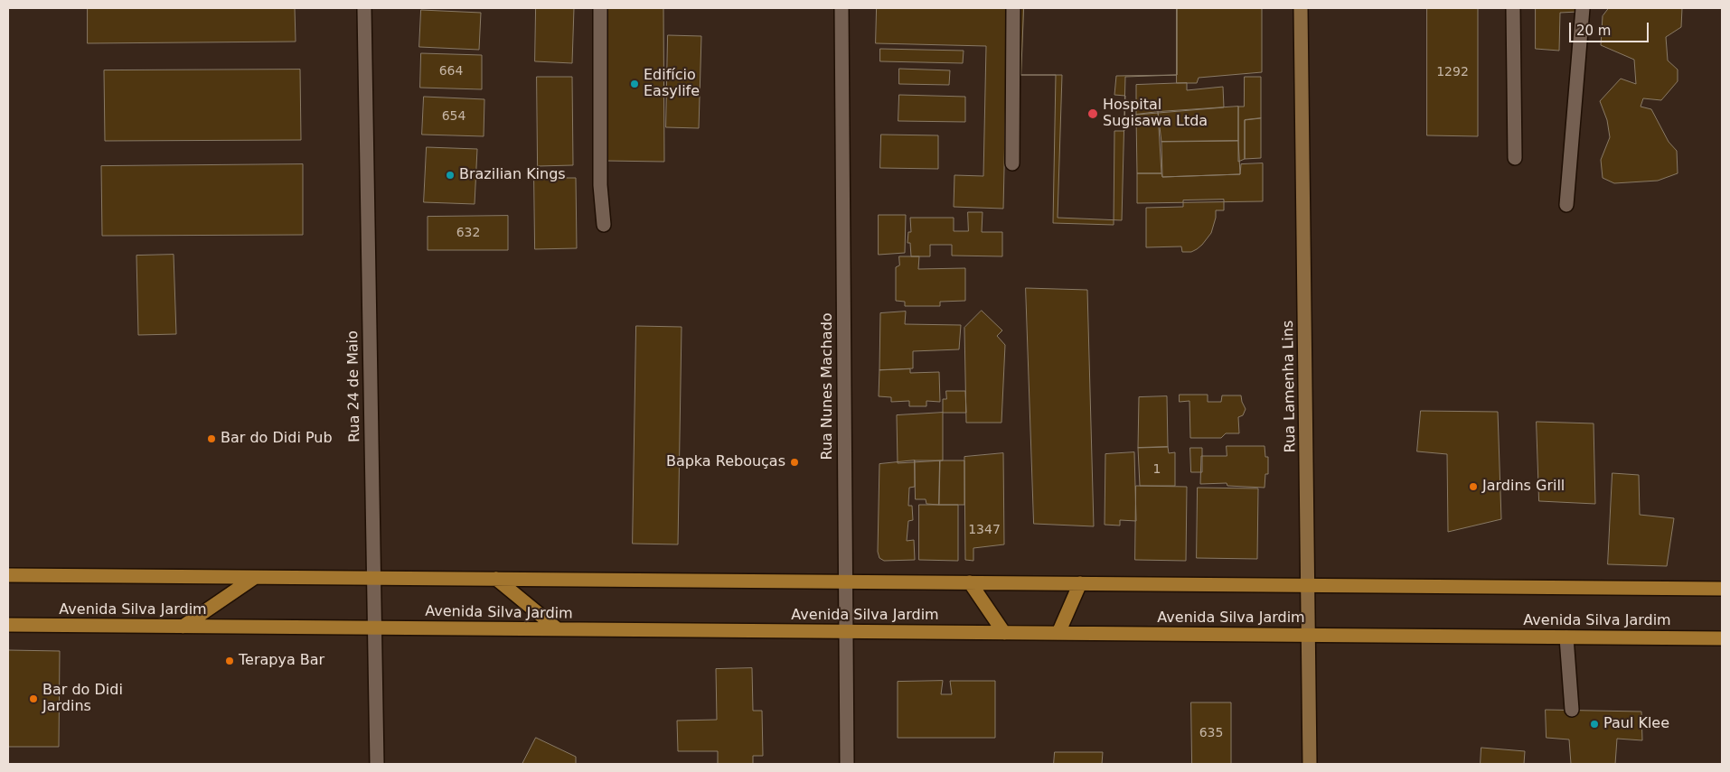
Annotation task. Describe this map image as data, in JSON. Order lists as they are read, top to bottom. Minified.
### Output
{"streets":{"main road":["Rua Lamenha Lins","Avenida Silva Jardim"],"street":["Rua 24 de Maio","Rua Nunes Machado"]},"crossings":[["Rua 24 de Maio","Avenida Silva Jardim"],["Rua Nunes Machado","Avenida Silva Jardim"],["Rua Lamenha Lins","Avenida Silva Jardim"]],"places":["Edifício Easylife","Hospital Sugisawa Ltda","Brazilian Kings","Bar do Didi Pub","Bapka Rebouças","Jardins Grill","Terapya Bar","Bar do Didi Jardins","Paul Klee"],"house_numbers":["664","1292","654","632","1","1347","635"],"scale_bar":"20 m"}
